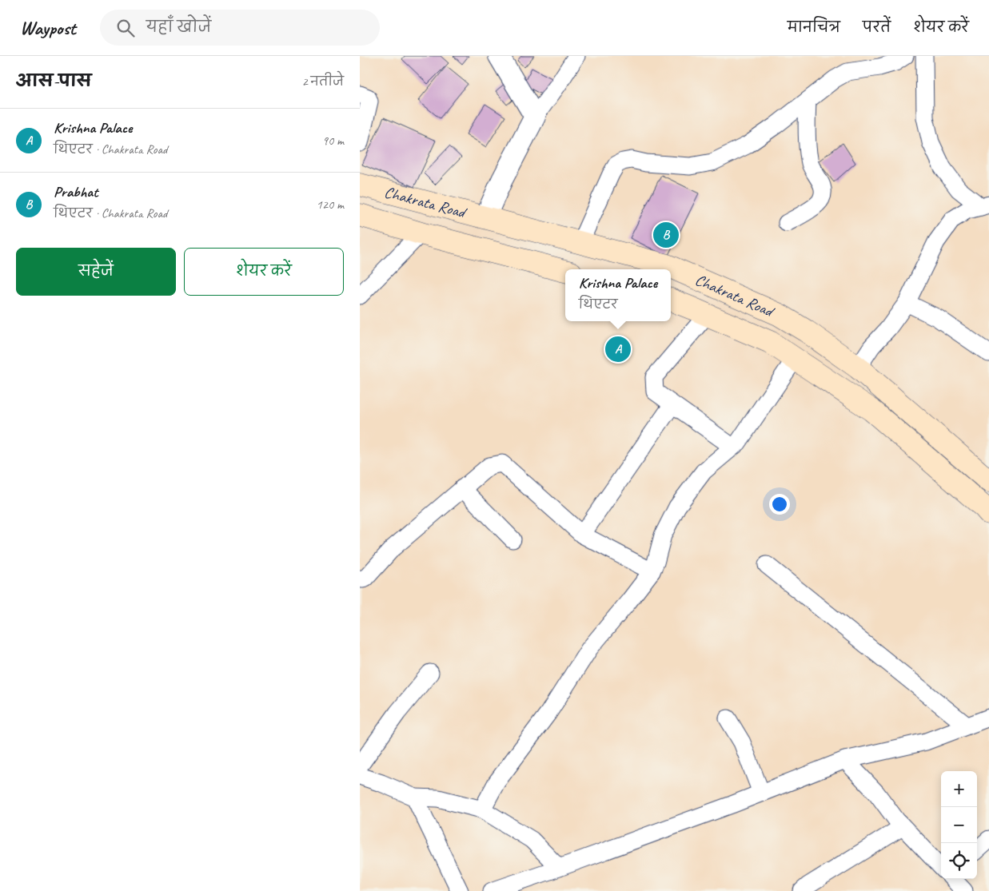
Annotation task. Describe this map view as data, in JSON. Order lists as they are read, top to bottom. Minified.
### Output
{"streets":{"main road":["Chakrata Road"]},"page":{"header":"Waypost","search":"यहाँ खोजें","nav":["मानचित्र","परतें","शेयर करें"],"heading":["आस-पास","2 नतीजे"],"list":[{"mark":"A","name":"Krishna Palace","note":"थिएटर · Chakrata Road","value":"90 m"},{"mark":"B","name":"Prabhat","note":"थिएटर · Chakrata Road","value":"120 m"}],"pins":["B","A"],"buttons":["सहेजें","शेयर करें"],"popup":["Krishna Palace","थिएटर"],"map_buttons":["+","−"]}}
